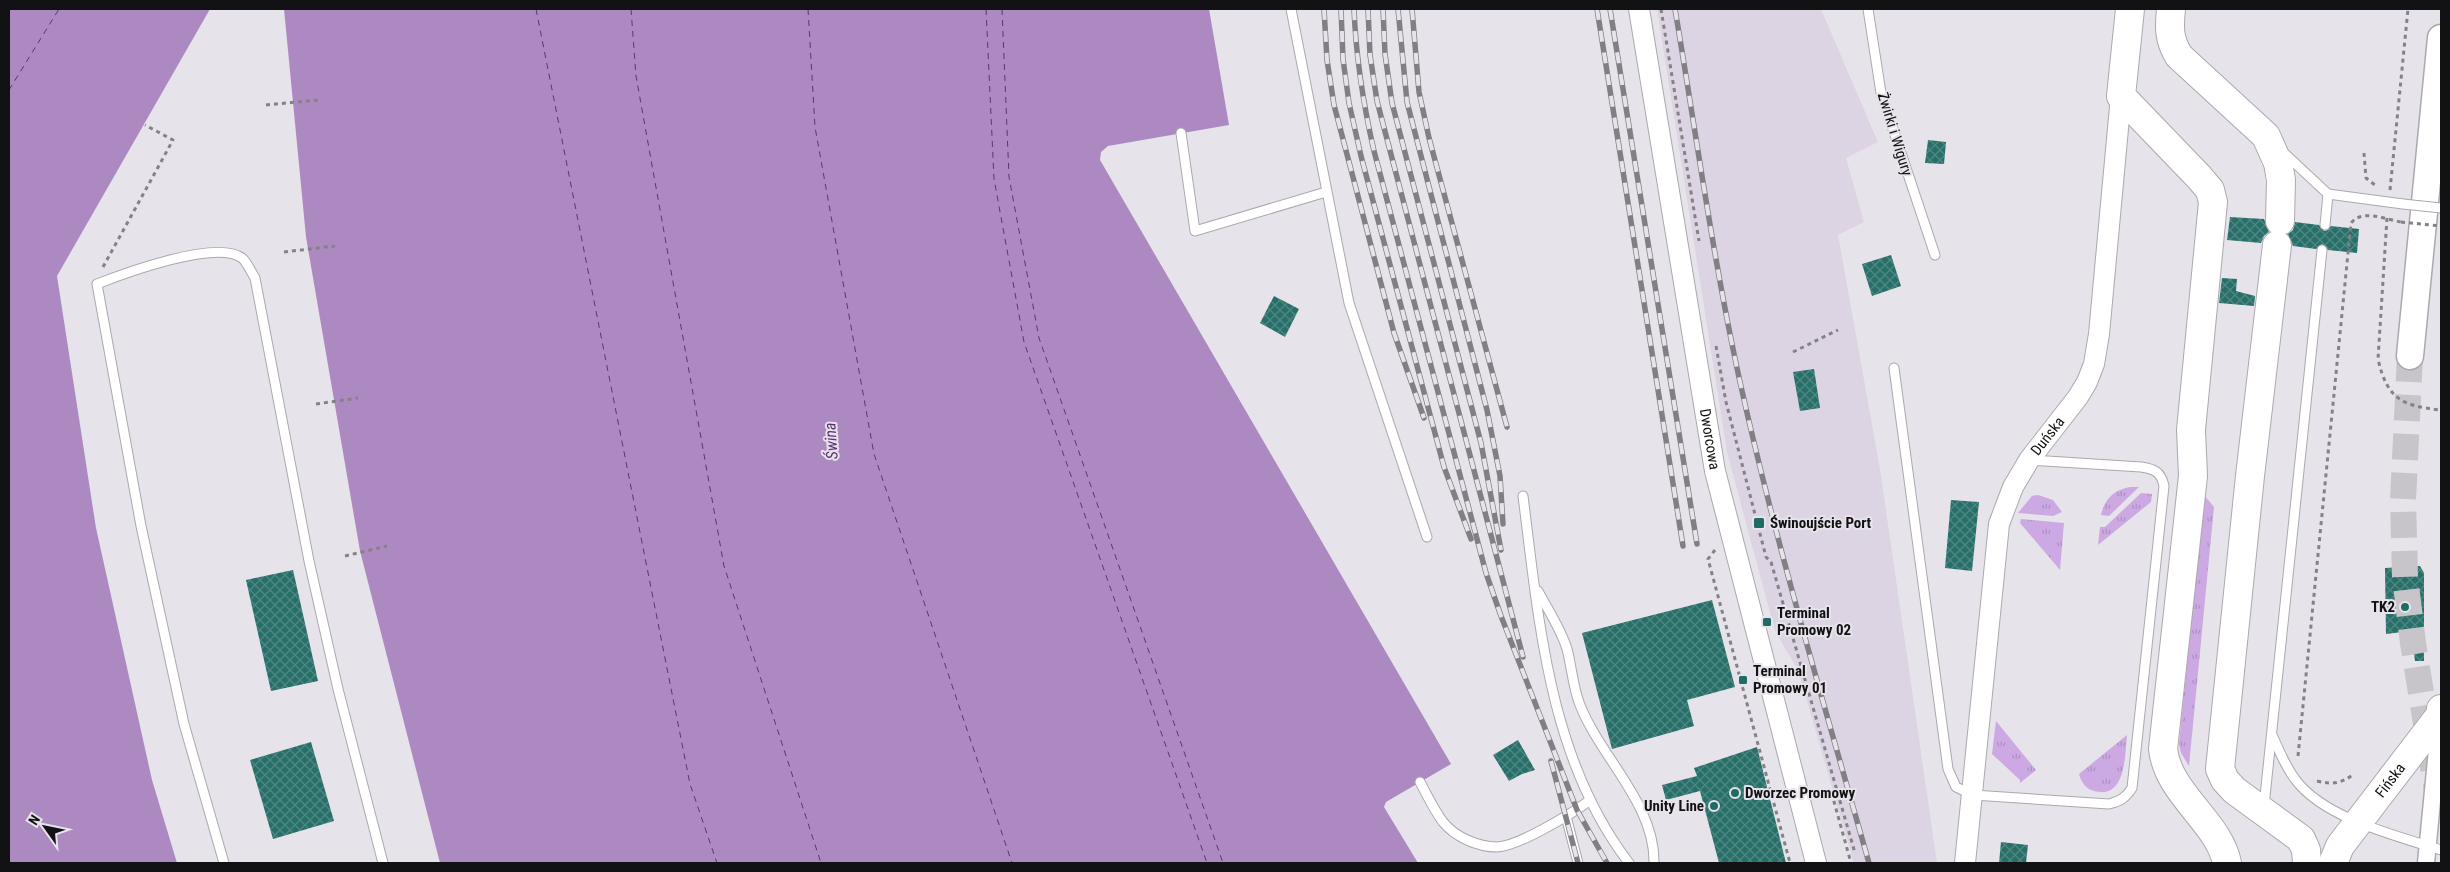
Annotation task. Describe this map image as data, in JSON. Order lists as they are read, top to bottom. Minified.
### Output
{"streets":{"highway":["Duńska","Fińska"],"street":["Dworcowa"],"lane":["Żwirki i Wigury"]},"water":["Świna"],"places":{"transit":["Świnoujście Port","Terminal Promowy 02","Terminal Promowy 01"],"other":["TK2","Dworzec Promowy","Unity Line"]},"north":"top left"}
